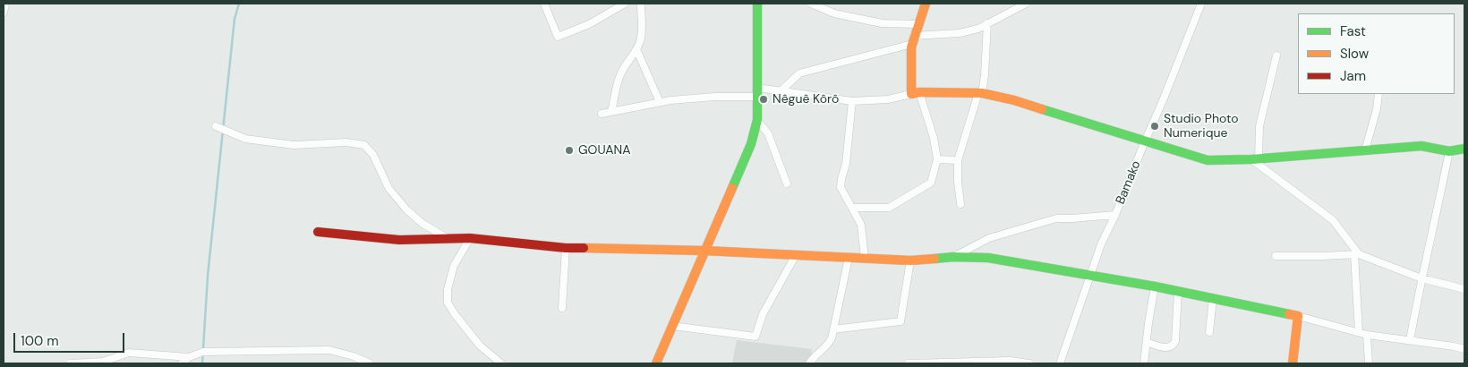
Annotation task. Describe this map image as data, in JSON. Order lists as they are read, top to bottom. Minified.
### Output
{"streets":{"street":["Bamako"]},"places":["Nêguê Kôrô","Studio Photo Numerique","GOUANA"],"legend":["Fast","Slow","Jam"],"scale_bar":"100 m"}
